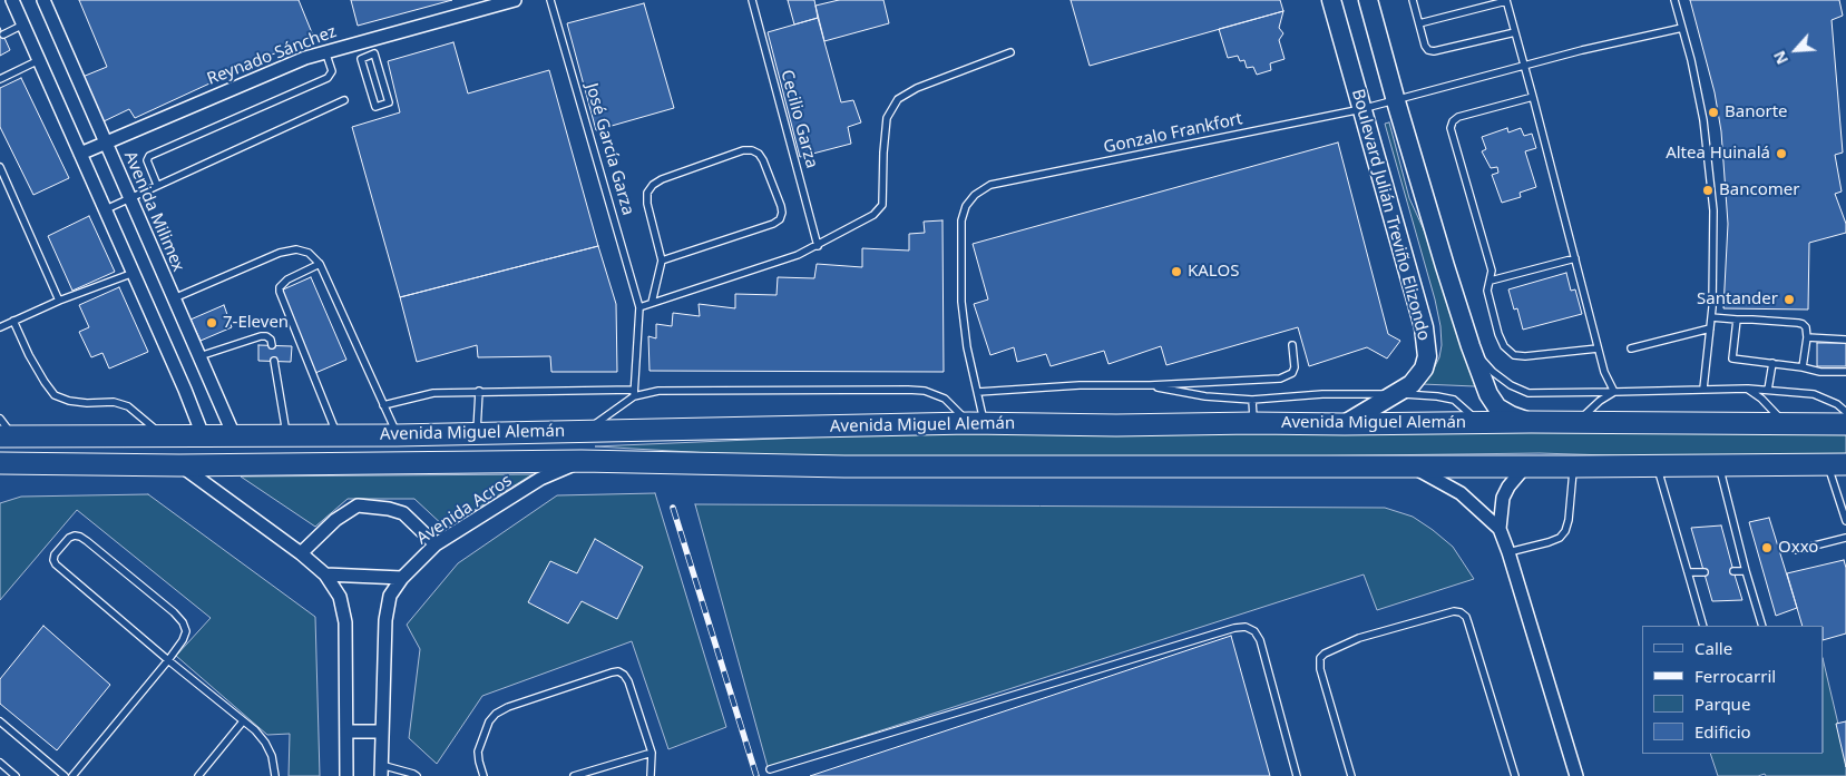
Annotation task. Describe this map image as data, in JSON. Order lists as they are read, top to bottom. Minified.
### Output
{"streets":{"highway":["Avenida Miguel Alemán"],"main road":["Boulevard Julián Treviño Elizondo"],"street":["Reynado Sánchez","Avenida Milimex","Avenida Acros"],"lane":["Cecilio Garza","Gonzalo Frankfort","José García Garza"]},"crossings":[["Reynado Sánchez","Avenida Milimex"],["Gonzalo Frankfort","Boulevard Julián Treviño Elizondo"],["Avenida Milimex","Avenida Miguel Alemán"],["Boulevard Julián Treviño Elizondo","Avenida Miguel Alemán"],["Avenida Miguel Alemán","Avenida Acros"]],"places":["Banorte","Altea Huinalá","Bancomer","KALOS","Santander","7-Eleven","Oxxo"],"legend":["Calle","Ferrocarril","Parque","Edificio"],"north":"bottom left"}
